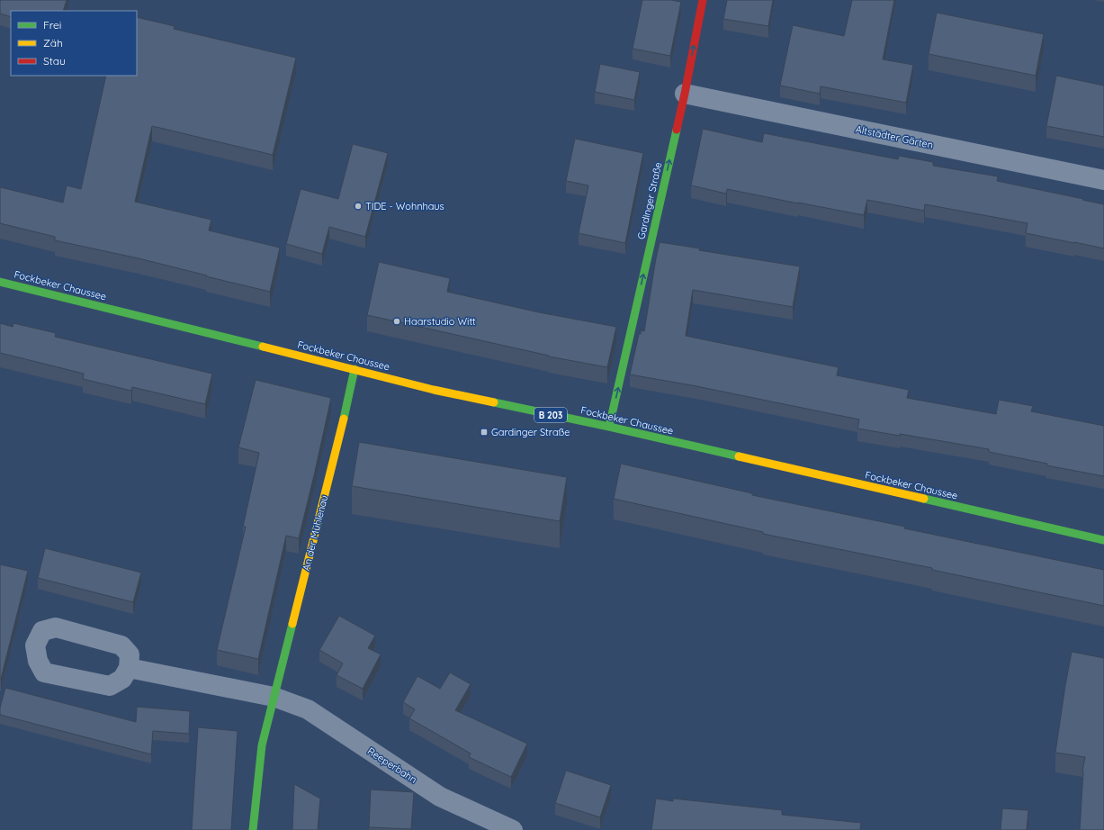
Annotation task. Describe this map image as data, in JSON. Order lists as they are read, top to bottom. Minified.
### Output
{"streets":{"main road":["Gardinger Straße","Fockbeker Chaussee","B 203","An der Mühlenau"],"street":["Altstädter Gärten","Reeperbahn"]},"crossings":[["Altstädter Gärten","Gardinger Straße"],["Gardinger Straße","Fockbeker Chaussee"],["Fockbeker Chaussee","An der Mühlenau"],["An der Mühlenau","Reeperbahn"]],"one_way":["Gardinger Straße"],"places":{"other":["TIDE - Wohnhaus","Haarstudio Witt"],"transit":["Gardinger Straße"]},"legend":["Frei","Zäh","Stau"]}
